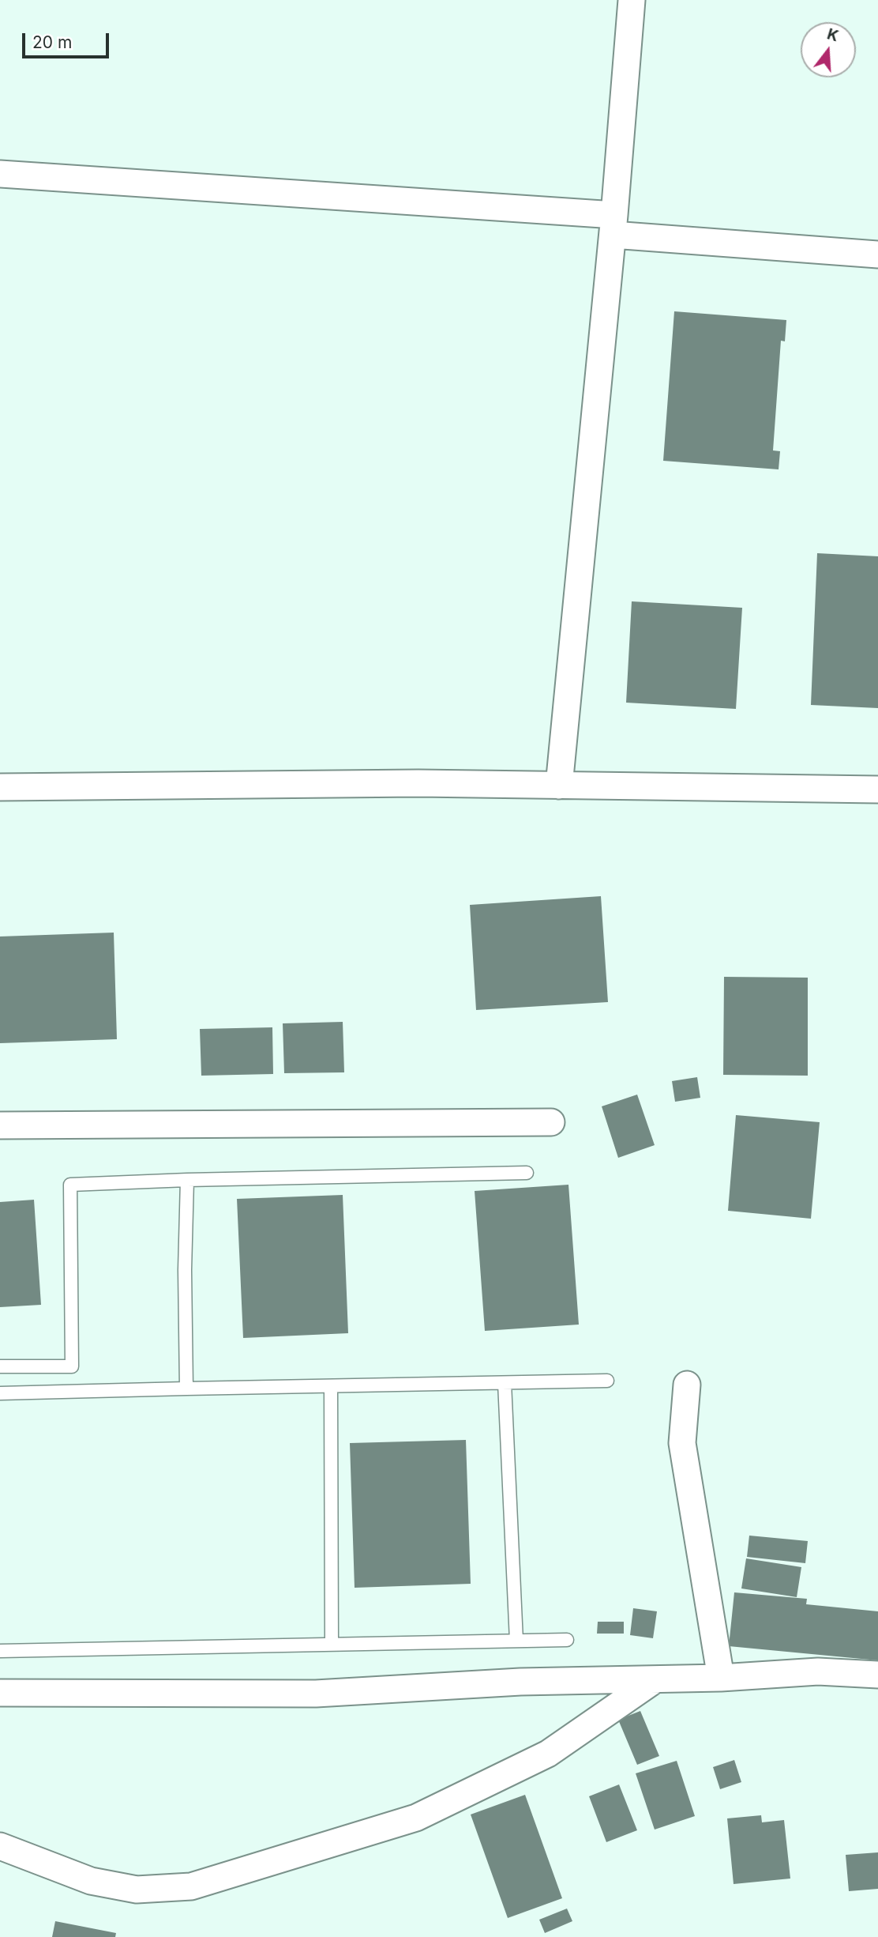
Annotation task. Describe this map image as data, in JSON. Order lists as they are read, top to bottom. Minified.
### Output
{"scale_bar":"20 m","north":"top"}
